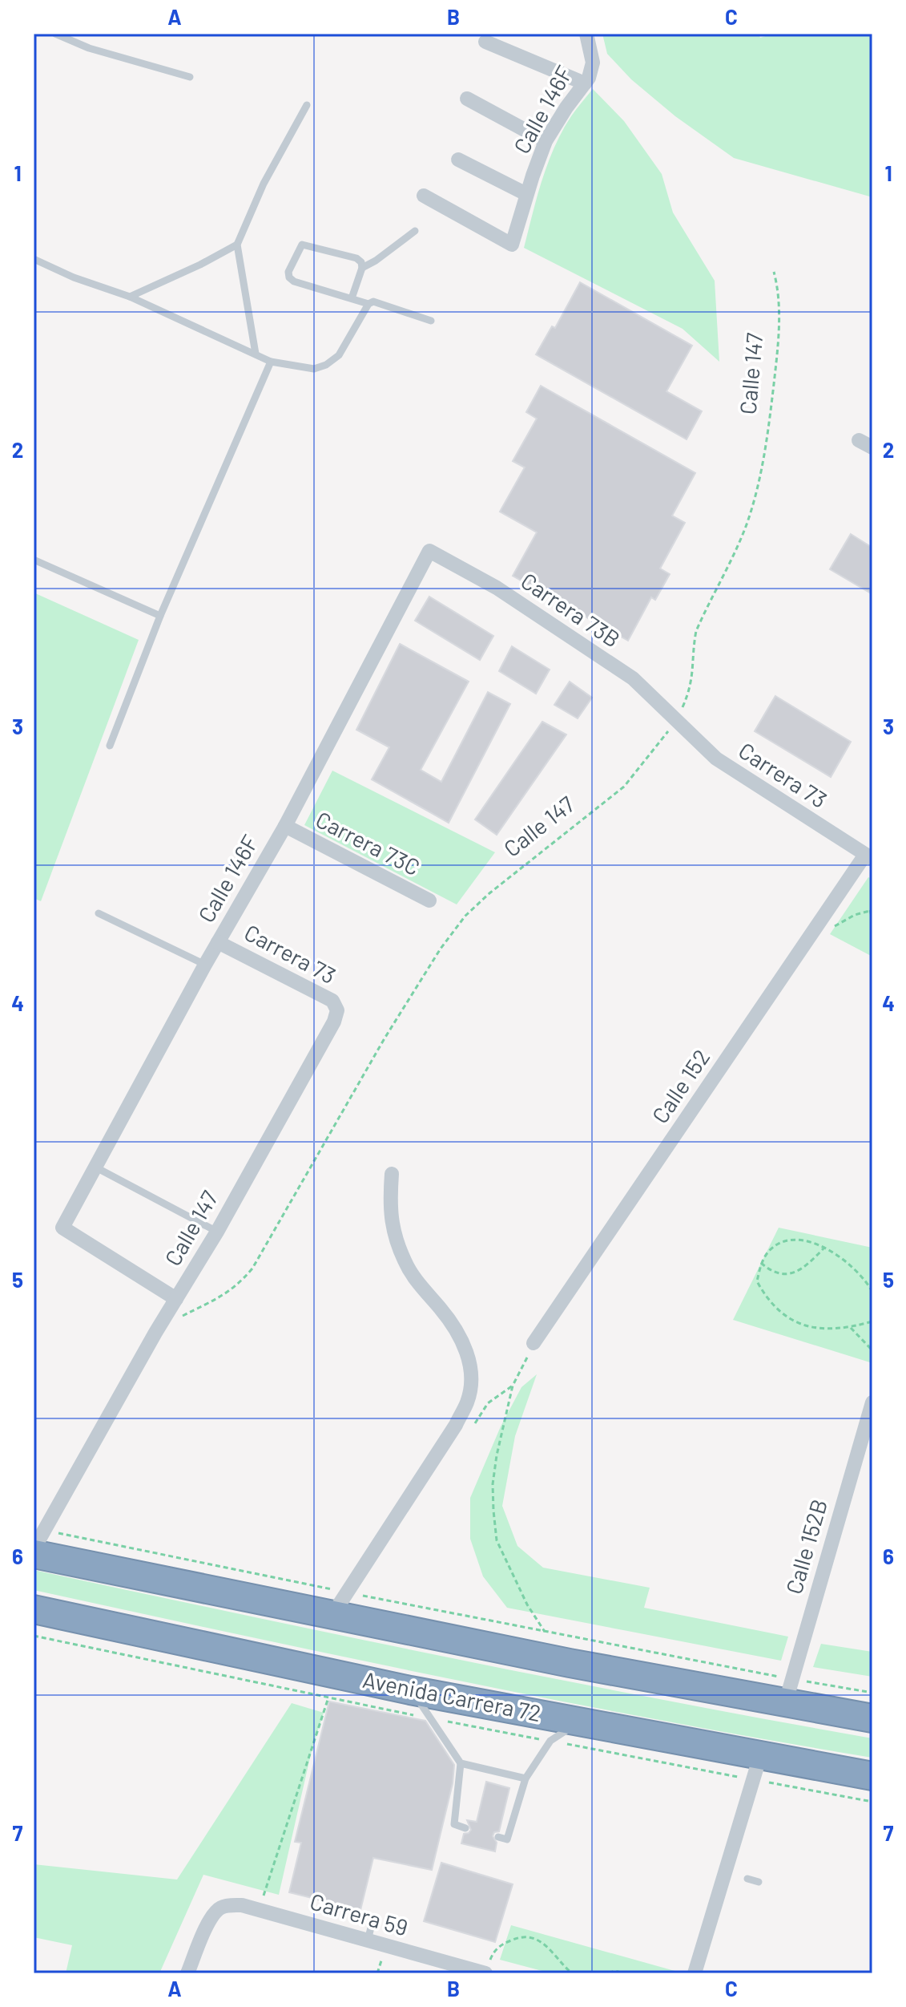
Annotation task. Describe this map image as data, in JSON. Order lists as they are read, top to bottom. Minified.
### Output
{"streets":{"highway":["Avenida Carrera 72"],"street":["Calle 146F","Calle 147","Carrera 73B","Carrera 73","Carrera 73C","Calle 152","Calle 152B","Carrera 59"]},"crossings":[["Calle 146F","Calle 147"],["Calle 146F","Carrera 73B"],["Calle 146F","Carrera 73"],["Calle 146F","Carrera 73C"],["Calle 147","Carrera 73B"],["Calle 147","Carrera 73"],["Carrera 73B","Carrera 73"],["Carrera 73","Calle 152"]],"grid":{"columns":["A","B","C"],"rows":["1","2","3","4","5","6","7"]}}
